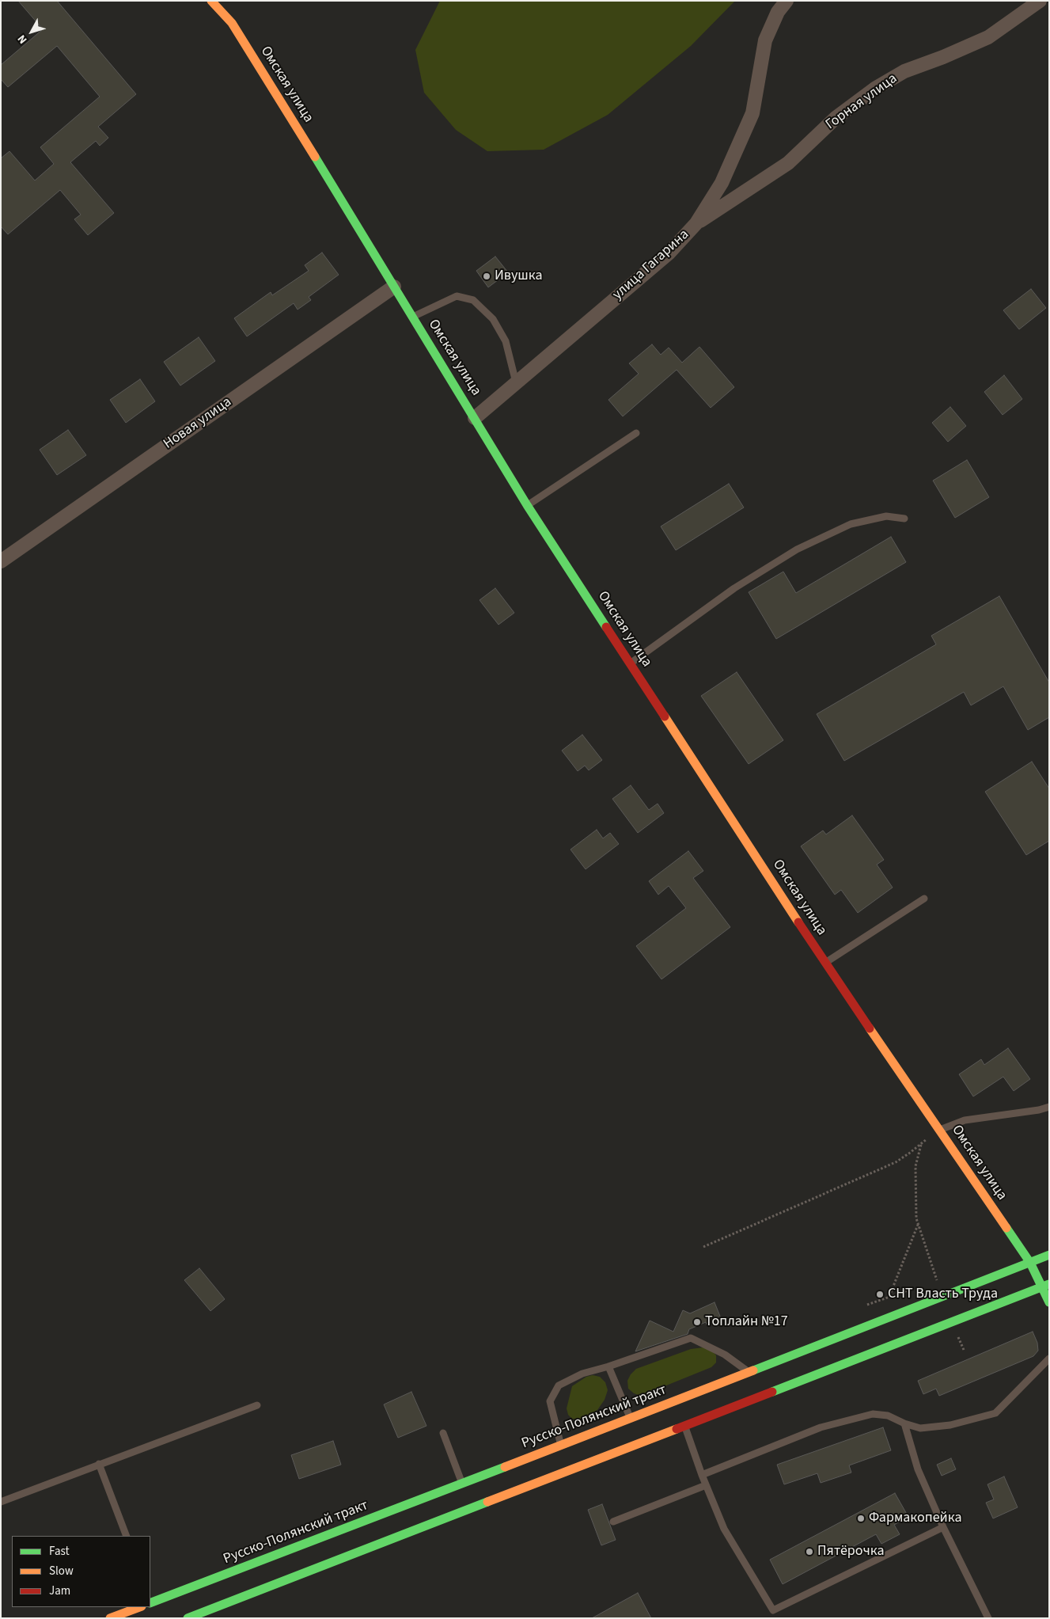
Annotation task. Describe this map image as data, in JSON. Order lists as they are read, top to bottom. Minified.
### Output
{"streets":{"main road":["Омская улица","Русско-Полянский тракт"],"street":["Горная улица","улица Гагарина","Новая улица"]},"crossings":[["Омская улица","улица Гагарина"],["Омская улица","Новая улица"],["Омская улица","Русско-Полянский тракт"],["Горная улица","улица Гагарина"]],"places":["Ивушка","СНТ Власть Труда","Топлайн №17","Фармакопейка","Пятёрочка"],"legend":["Fast","Slow","Jam"],"north":"bottom left"}
